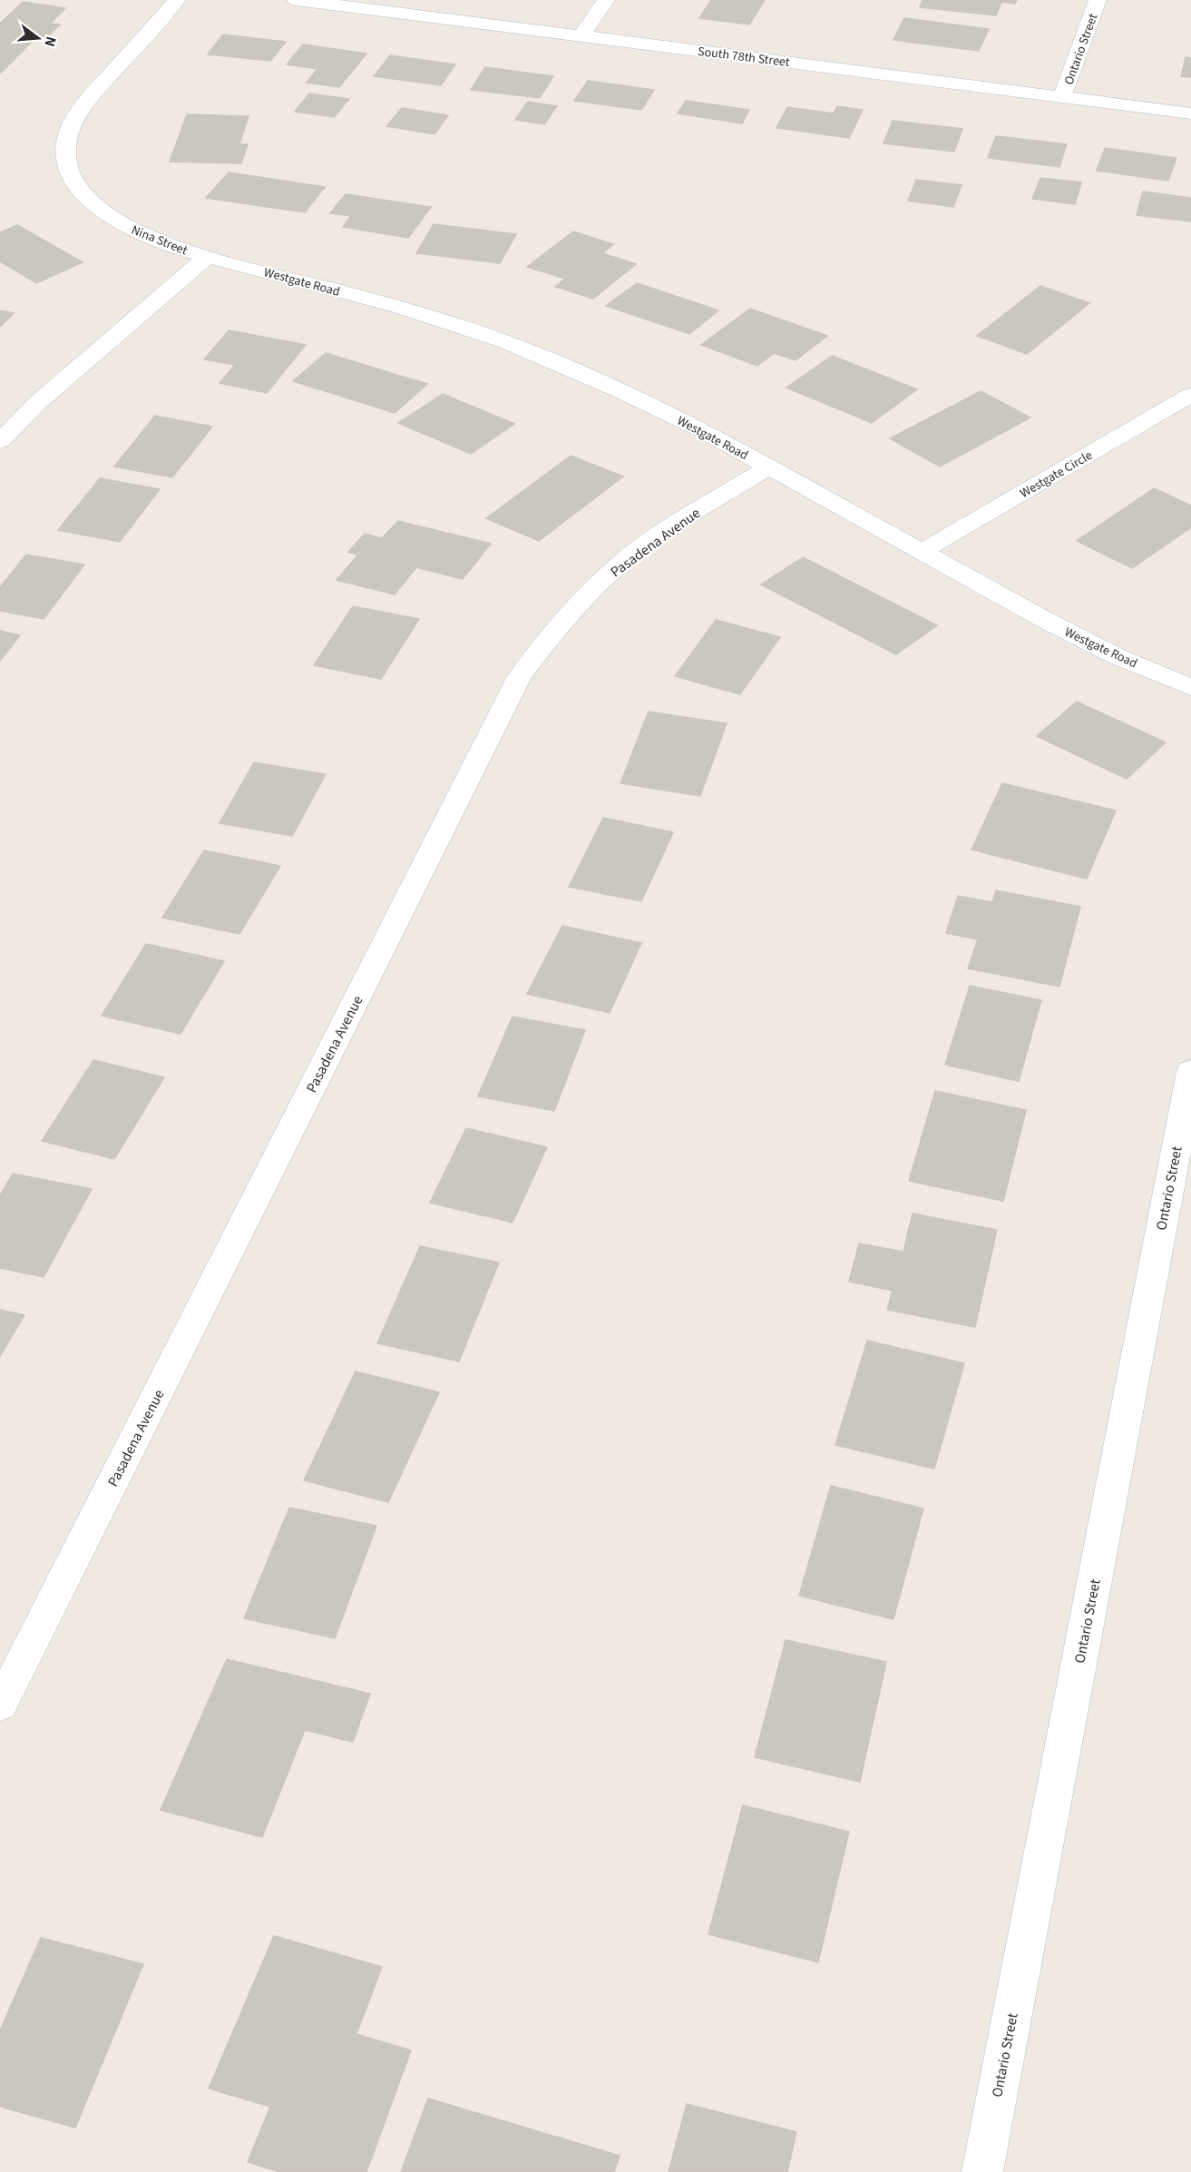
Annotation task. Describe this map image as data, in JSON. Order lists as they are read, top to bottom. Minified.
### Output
{"streets":{"street":["Ontario Street","South 78th Street","Nina Street","Westgate Road","Westgate Circle","Pasadena Avenue"]},"crossings":[["Ontario Street","South 78th Street"],["Nina Street","Westgate Road"],["Westgate Road","Westgate Circle"],["Westgate Road","Pasadena Avenue"]],"north":"right"}
